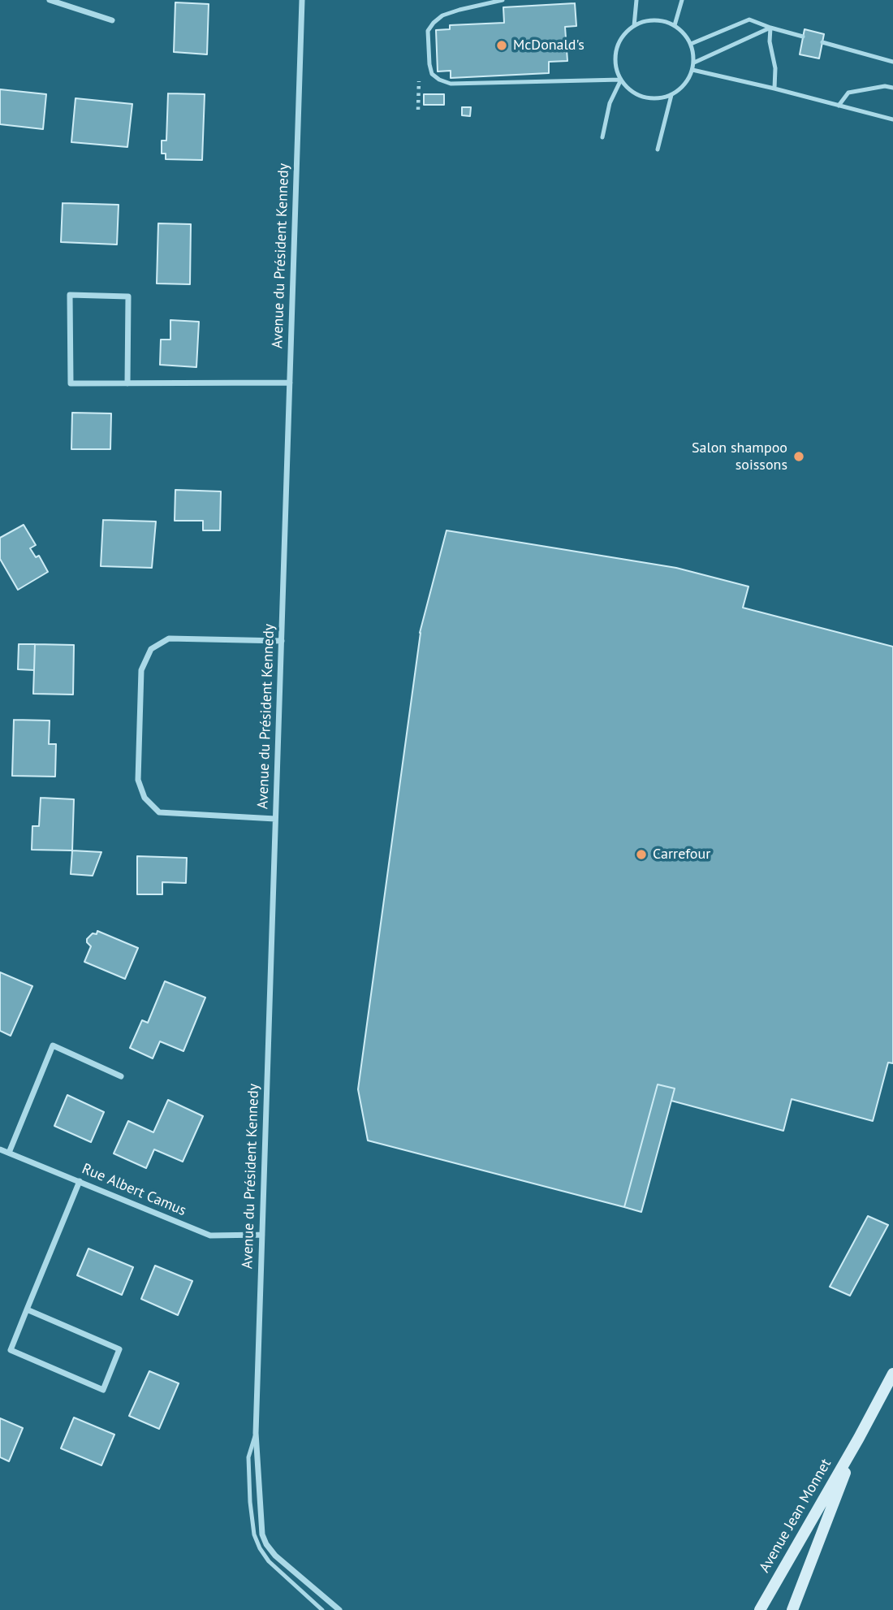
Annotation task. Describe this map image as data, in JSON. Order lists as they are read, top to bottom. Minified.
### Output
{"streets":{"main road":["Avenue Jean Monnet"],"street":["Avenue du Président Kennedy","Rue Albert Camus"]},"crossings":[["Avenue du Président Kennedy","Rue Albert Camus"]],"places":["McDonald's","Salon shampoo soissons","Carrefour"]}
